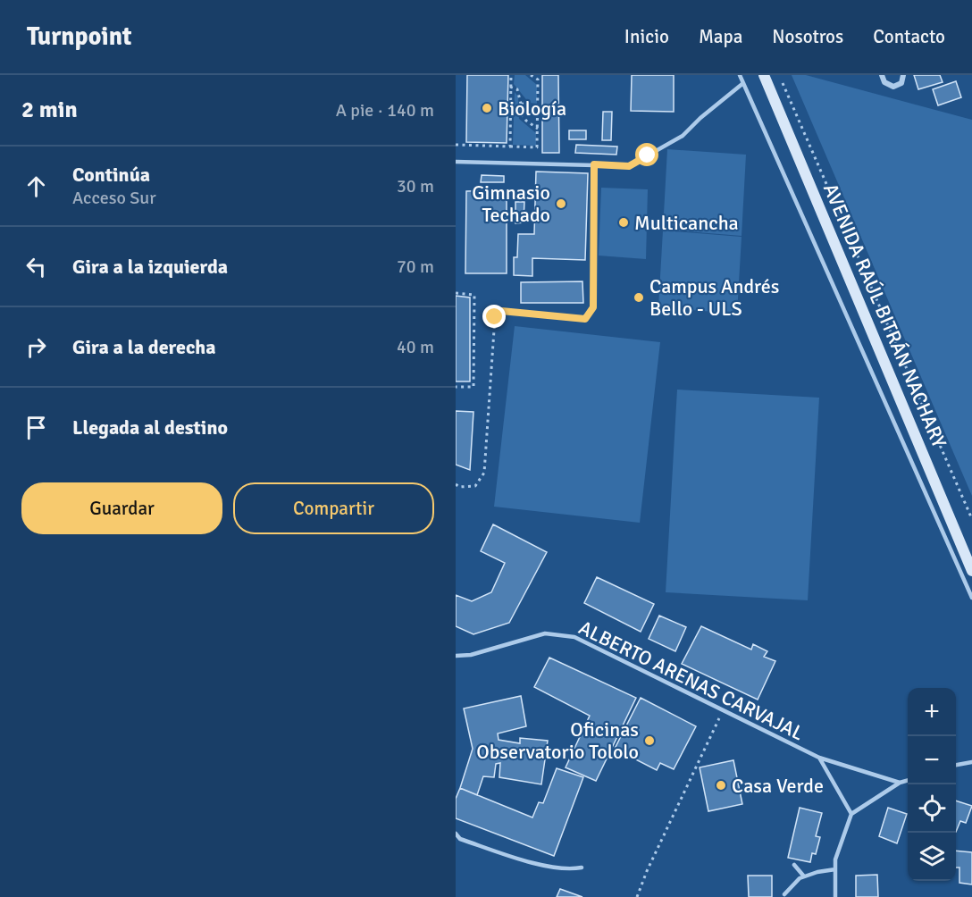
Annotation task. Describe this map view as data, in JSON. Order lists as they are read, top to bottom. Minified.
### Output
{"streets":{"main road":["AVENIDA RAÚL BITRÁN NACHARY"],"lane":["ALBERTO ARENAS CARVAJAL"]},"places":["Biología","Gimnasio Techado","Multicancha","Campus Andrés Bello - ULS","Oficinas Observatorio Tololo","Casa Verde"],"page":{"header":"Turnpoint","nav":["Inicio","Mapa","Nosotros","Contacto"],"heading":["2 min","A pie · 140 m"],"list":[["Continúa","Acceso Sur","30 m"],["Gira a la izquierda","70 m"],["Gira a la derecha","40 m"],"Llegada al destino"],"buttons":["Guardar","Compartir"],"map_buttons":["+","−"]}}
